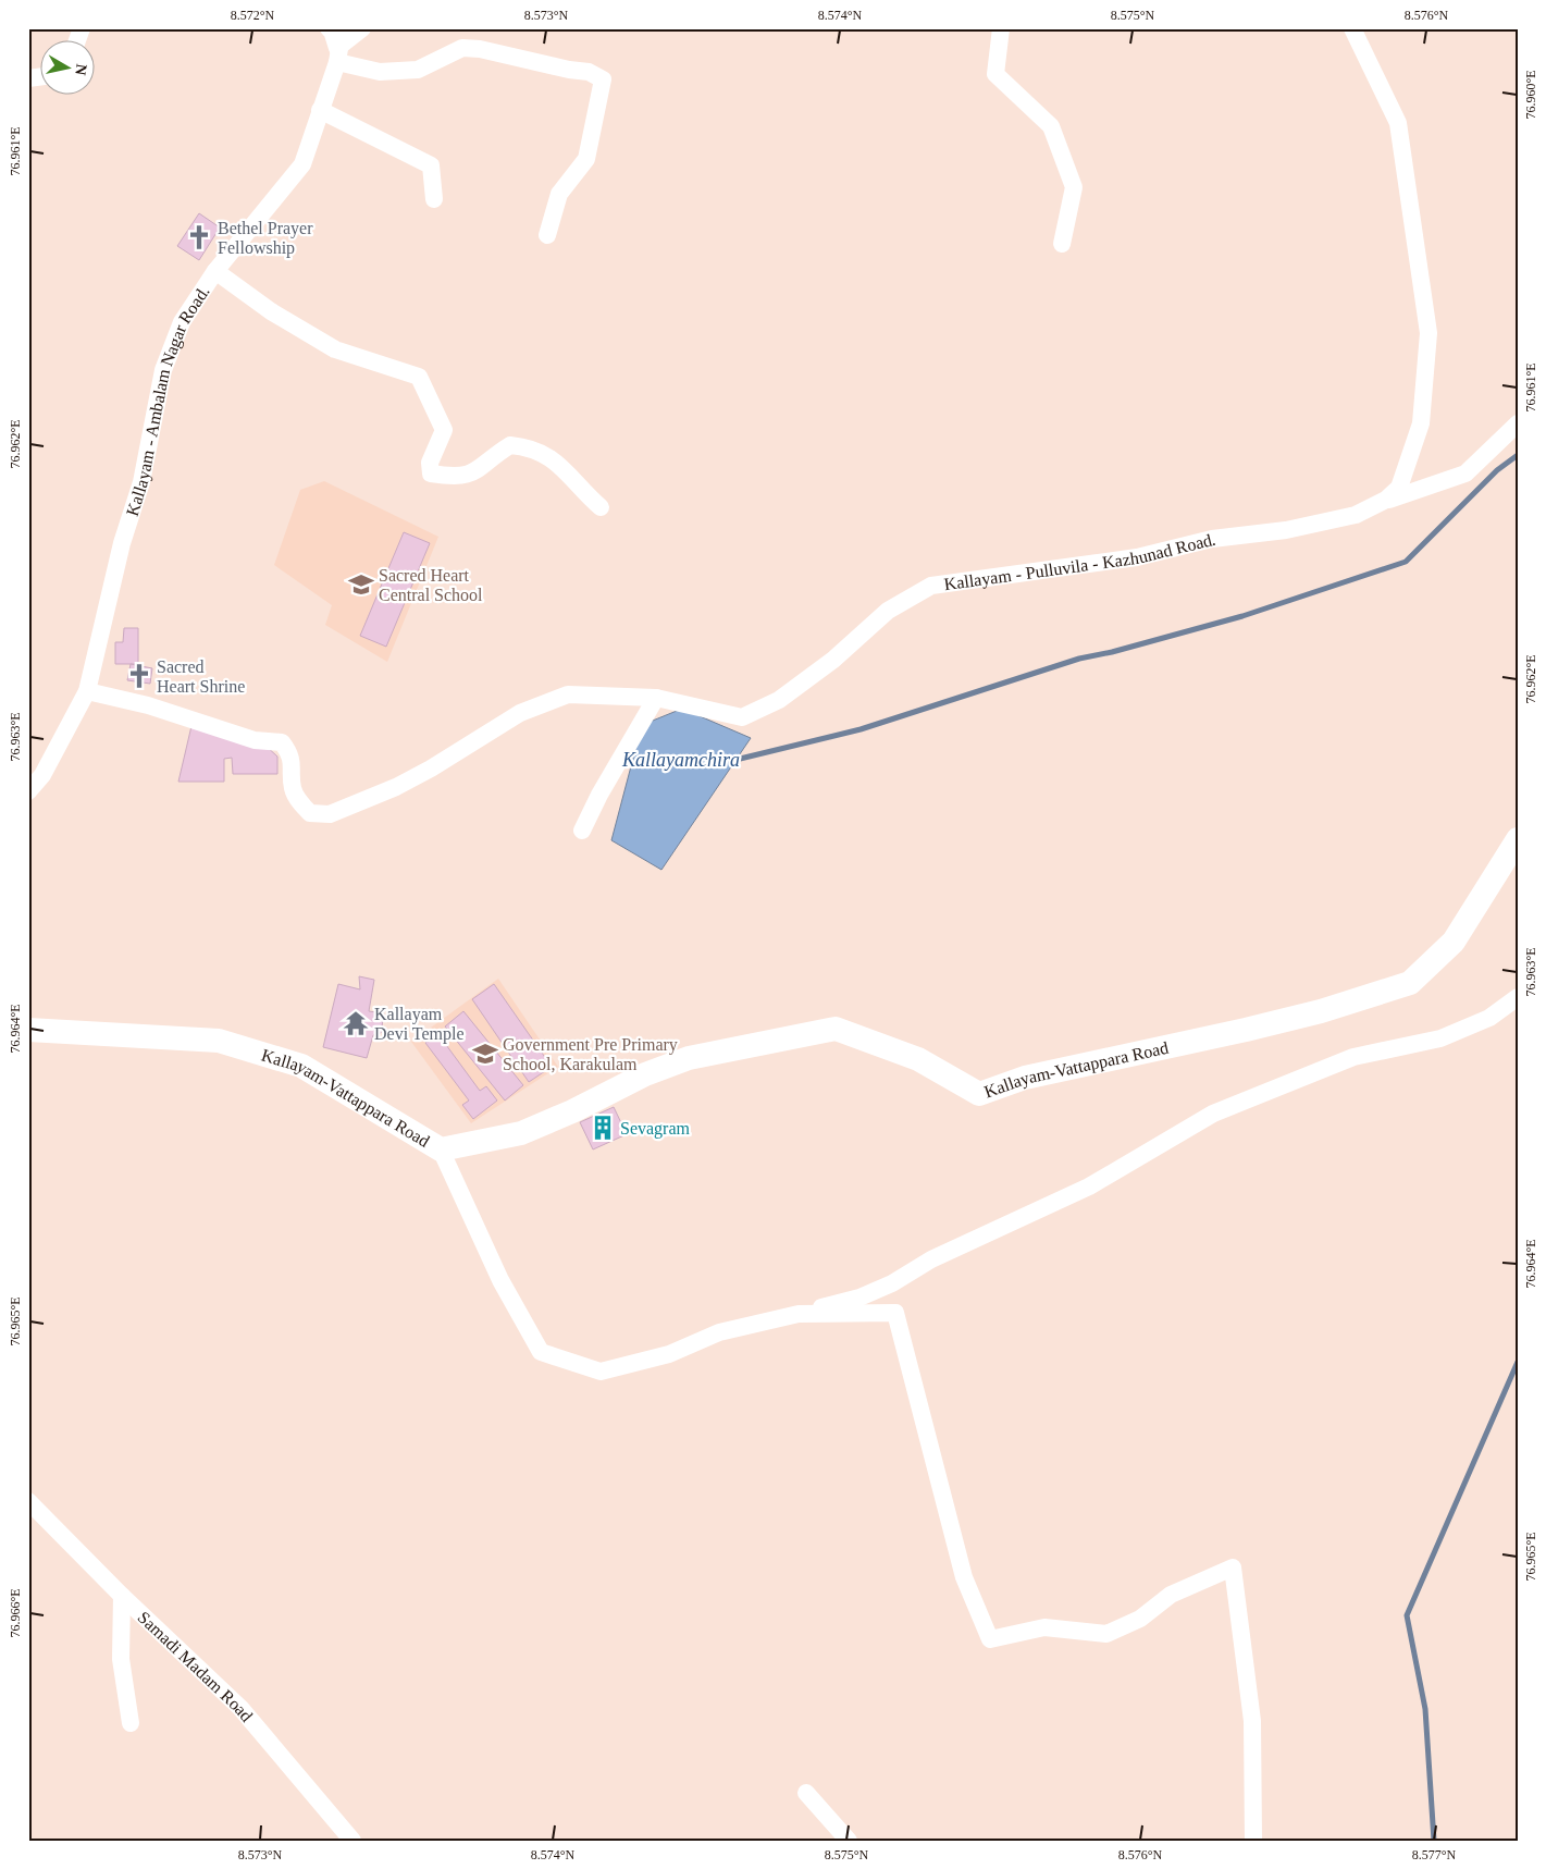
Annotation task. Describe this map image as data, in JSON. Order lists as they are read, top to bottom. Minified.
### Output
{"streets":{"street":["Kallayam - Ambalam Nagar Road.","Kallayam - Pulluvila - Kazhunad Road.","Kallayam-Vattappara Road","Samadi Madam Road"]},"crossings":[["Kallayam - Ambalam Nagar Road.","Kallayam - Pulluvila - Kazhunad Road."]],"water":["Kallayamchira"],"places":{"church":["Bethel Prayer Fellowship","Sacred Heart Shrine"],"school or university":["Sacred Heart Central School","Government Pre Primary School, Karakulam"],"temple":["Kallayam Devi Temple"],"building":["Sevagram"]},"north":"right","coordinates":["8.572°N","8.573°N","8.574°N","8.575°N","8.576°N","76.960°E","76.961°E","76.962°E","76.963°E","76.964°E","76.965°E","76.966°E","8.577°N"]}
